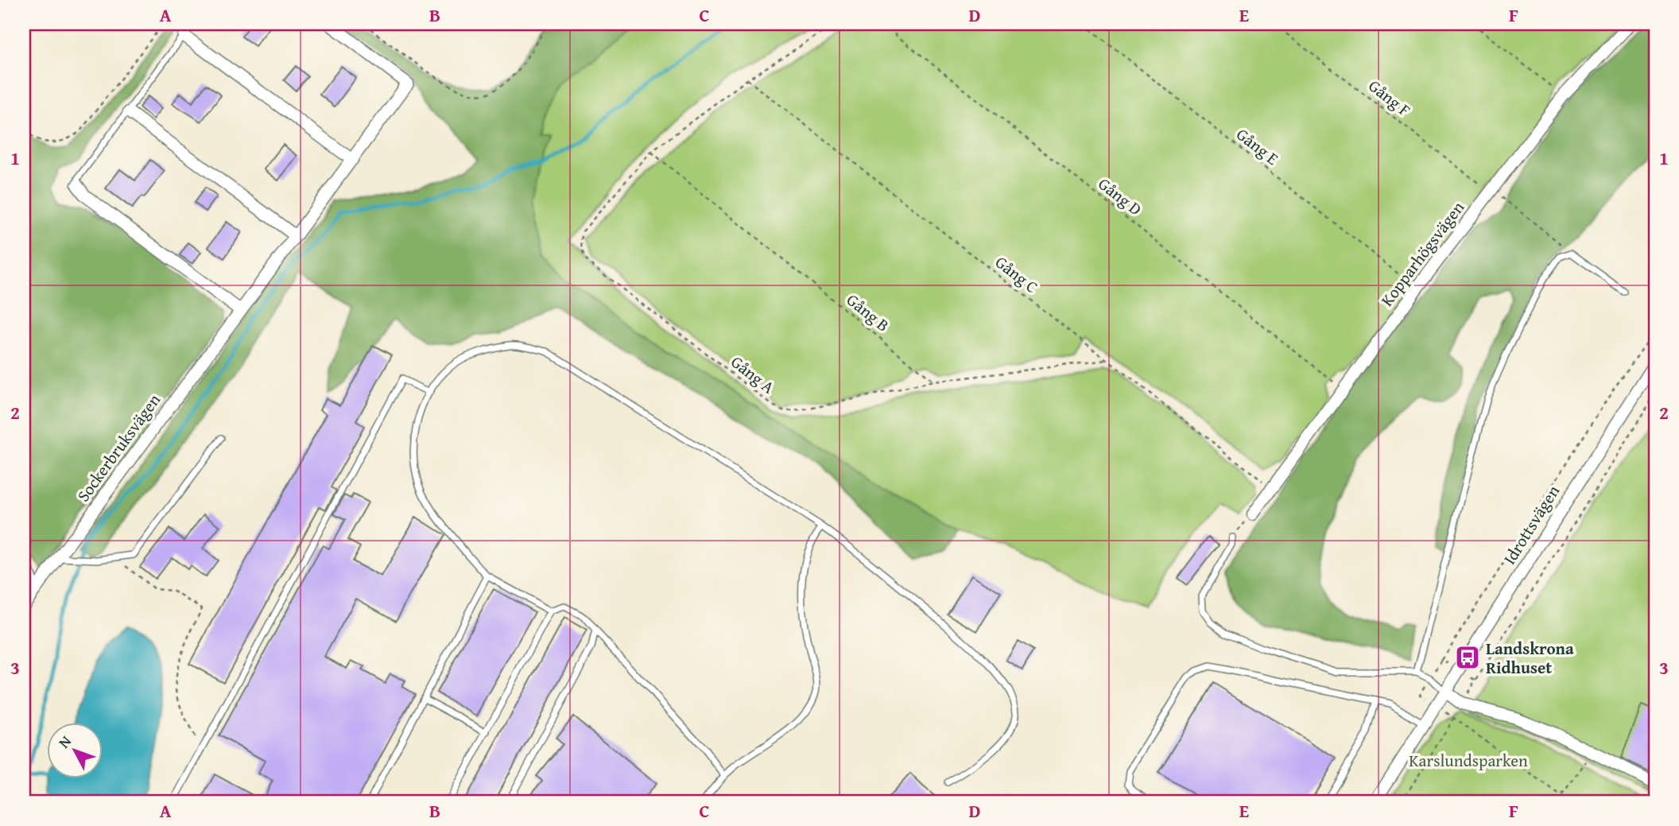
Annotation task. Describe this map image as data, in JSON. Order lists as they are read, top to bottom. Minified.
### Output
{"streets":{"street":["Kopparhögsvägen","Sockerbruksvägen","Idrottsvägen"],"path":["Gång F","Gång E","Gång D","Gång C","Gång B","Gång A"]},"crossings":[["Gång F","Kopparhögsvägen"],["Gång E","Kopparhögsvägen"],["Gång D","Kopparhögsvägen"],["Kopparhögsvägen","Gång C"],["Gång B","Gång A"]],"parks":["Karslundsparken"],"places":{"bus stop":["Landskrona Ridhuset"]},"north":"top left","grid":{"columns":["A","B","C","D","E","F"],"rows":["1","2","3"]}}
